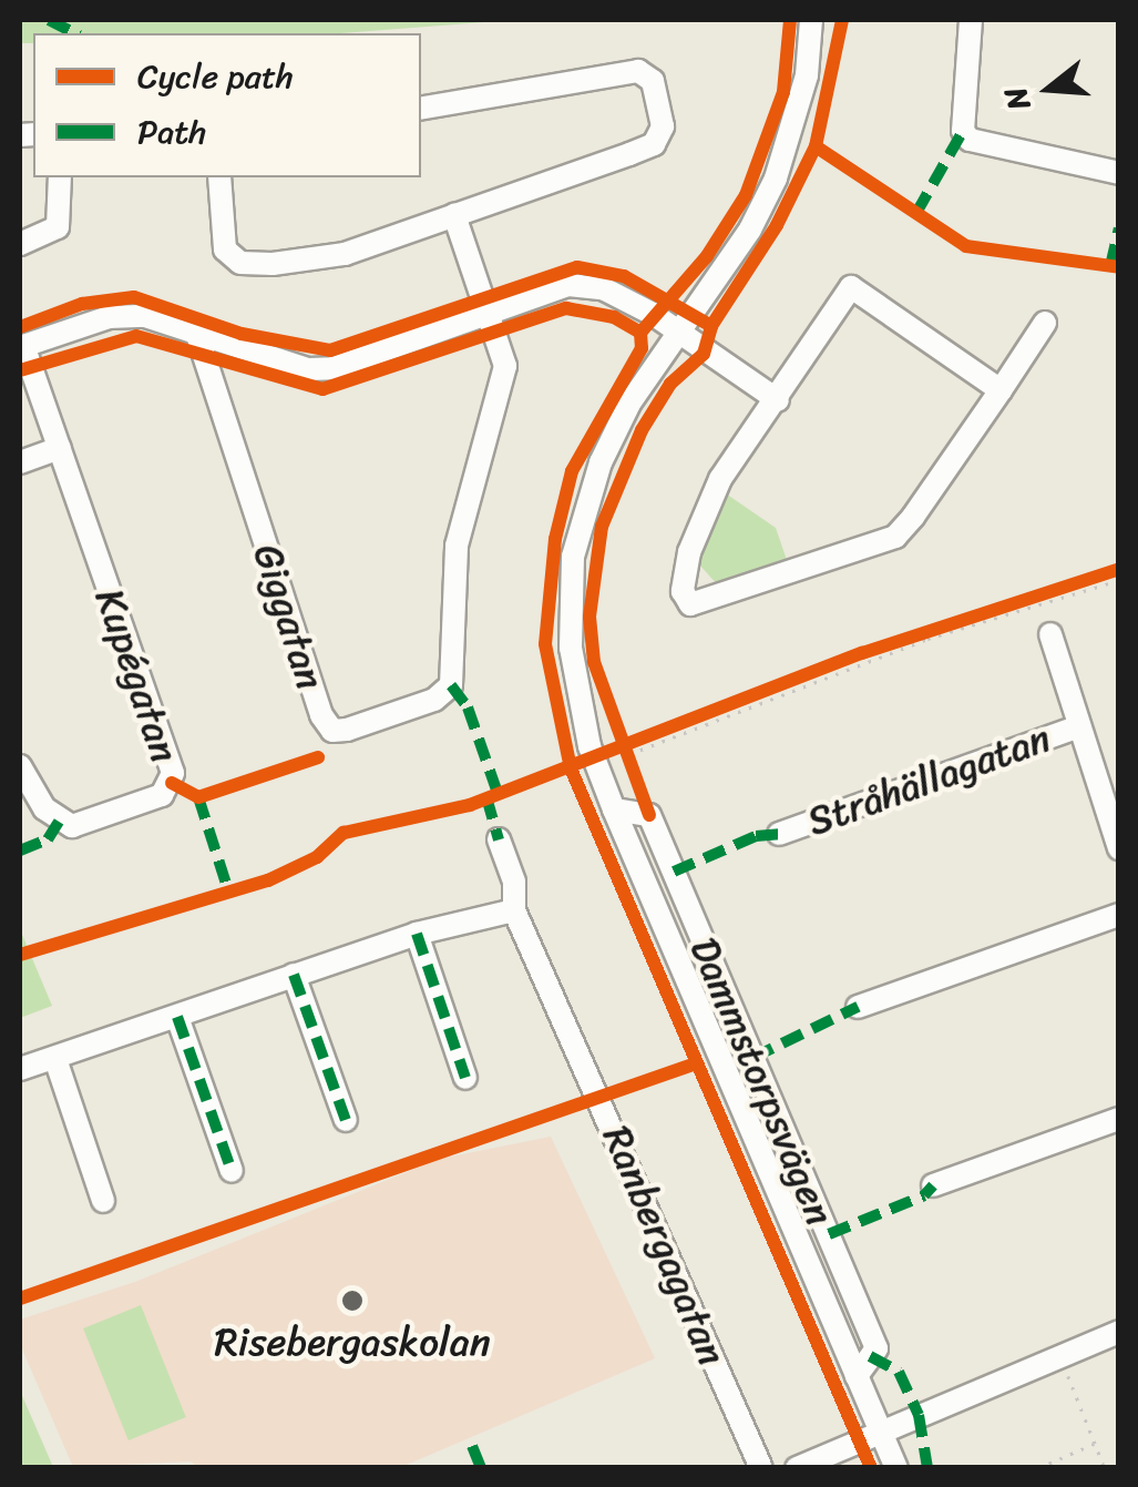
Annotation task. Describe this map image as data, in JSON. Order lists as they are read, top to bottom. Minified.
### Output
{"streets":{"street":["Giggatan","Kupégatan","Stråhällagatan","Dammstorpsvägen","Ranbergagatan"]},"places":["Risebergaskolan"],"legend":["Cycle path","Path"],"north":"left"}
